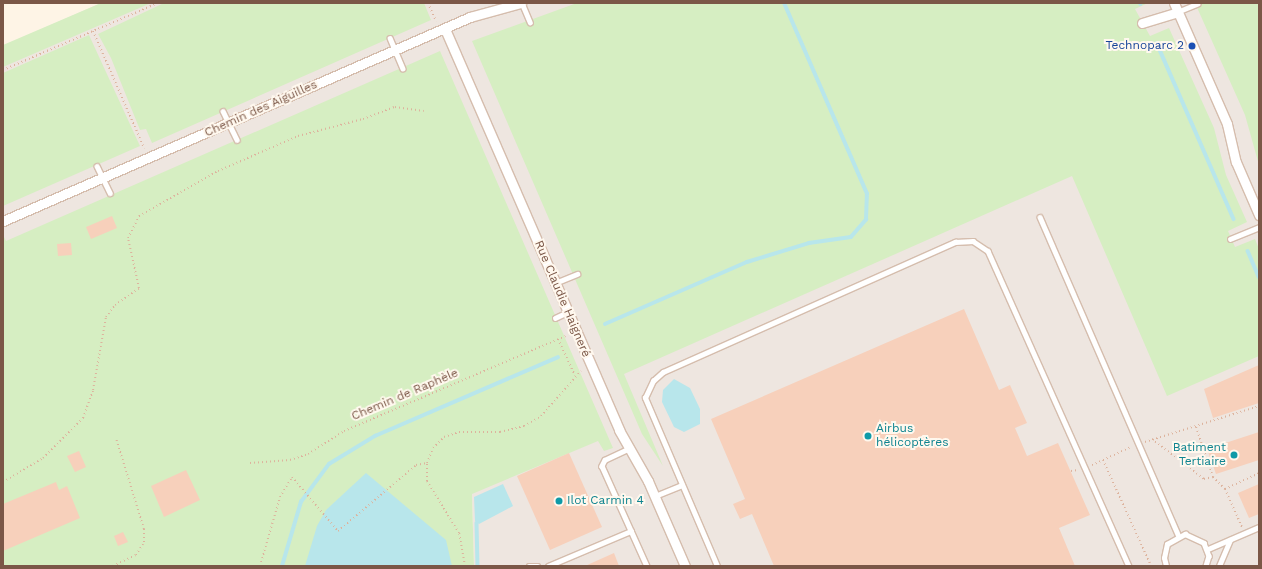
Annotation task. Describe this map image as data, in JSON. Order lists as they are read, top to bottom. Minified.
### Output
{"streets":{"street":["Chemin des Aiguilles","Rue Claudie Haigneré"],"path":["Chemin de Raphèle"]},"crossings":[["Chemin des Aiguilles","Rue Claudie Haigneré"]],"places":["Technoparc 2","Airbus hélicoptères","Batiment Tertiaire","Ilot Carmin 4"]}
